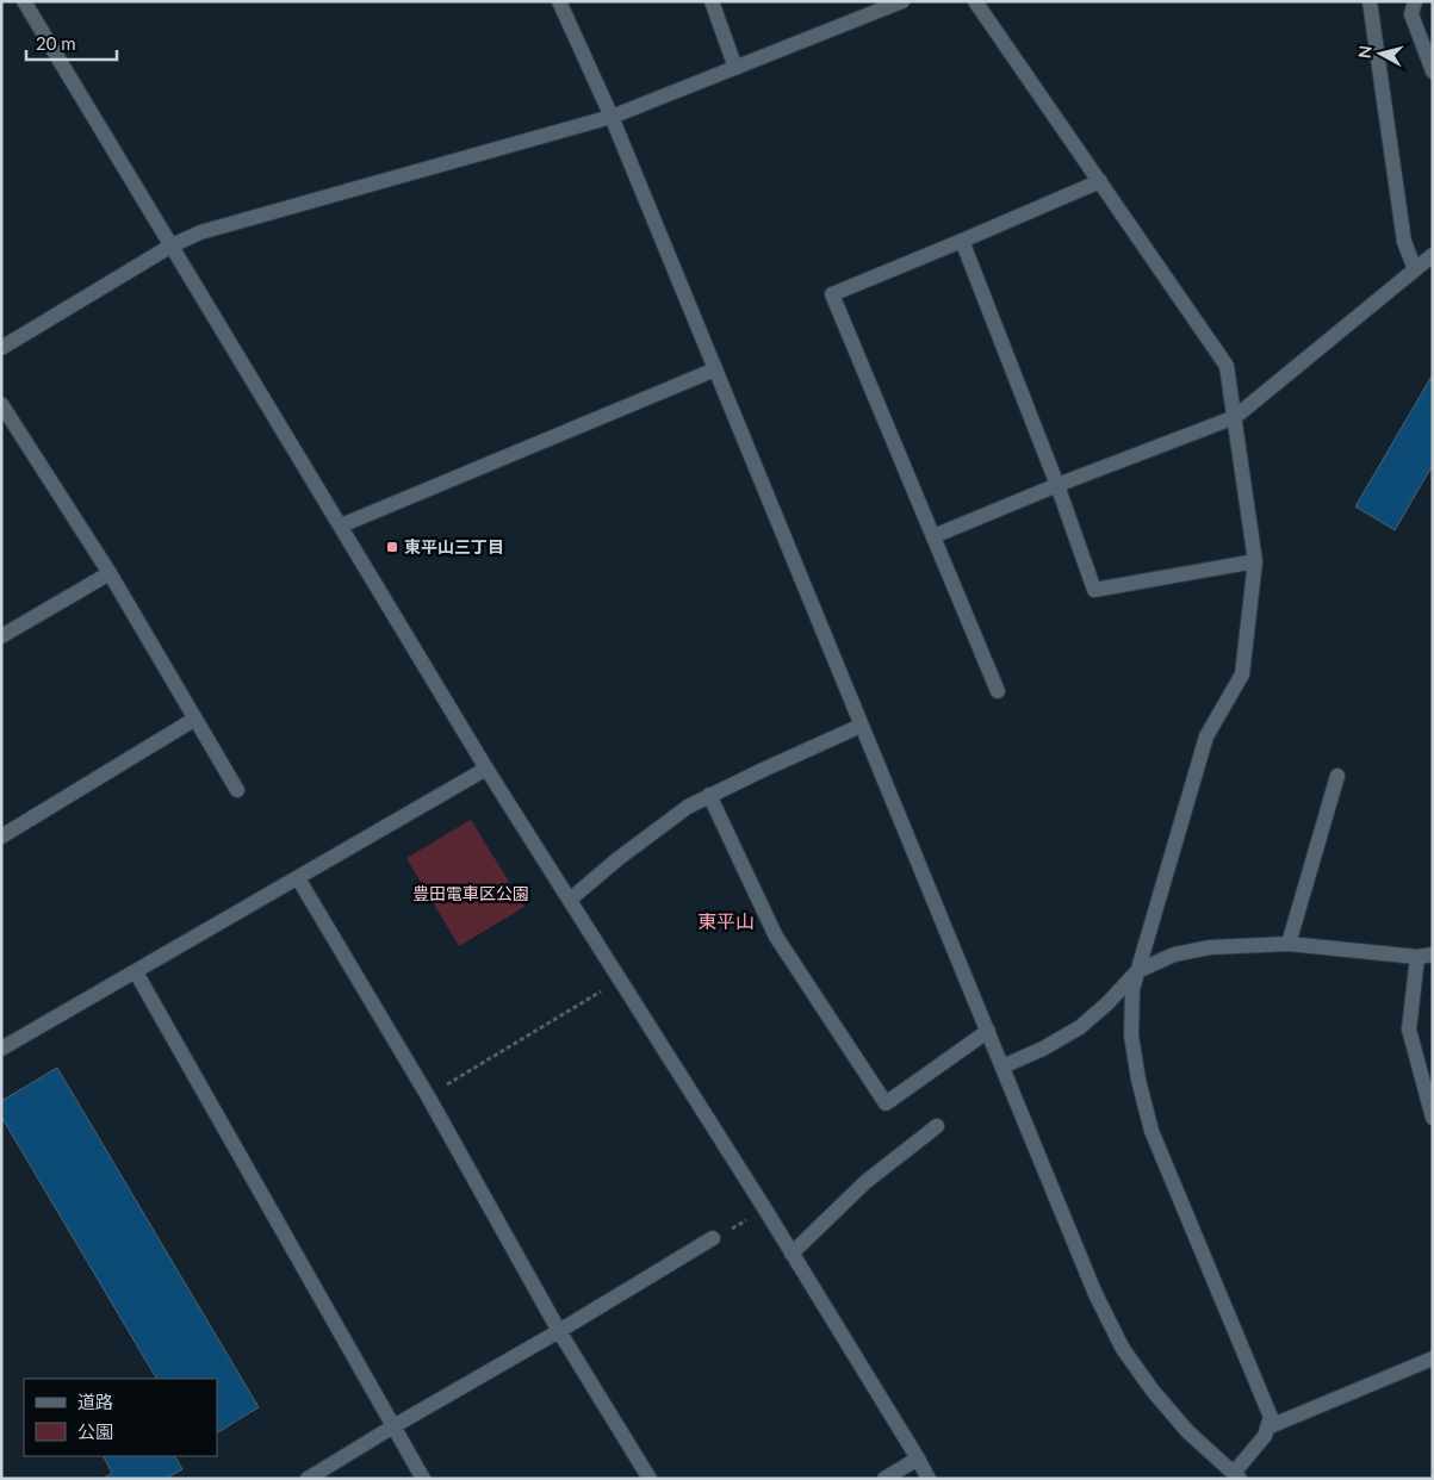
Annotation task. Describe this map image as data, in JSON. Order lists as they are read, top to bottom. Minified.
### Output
{"districts":["東平山"],"parks":["豊田電車区公園"],"places":{"transit":["東平山三丁目"]},"legend":["道路","公園"],"scale_bar":"20 m","north":"left"}
